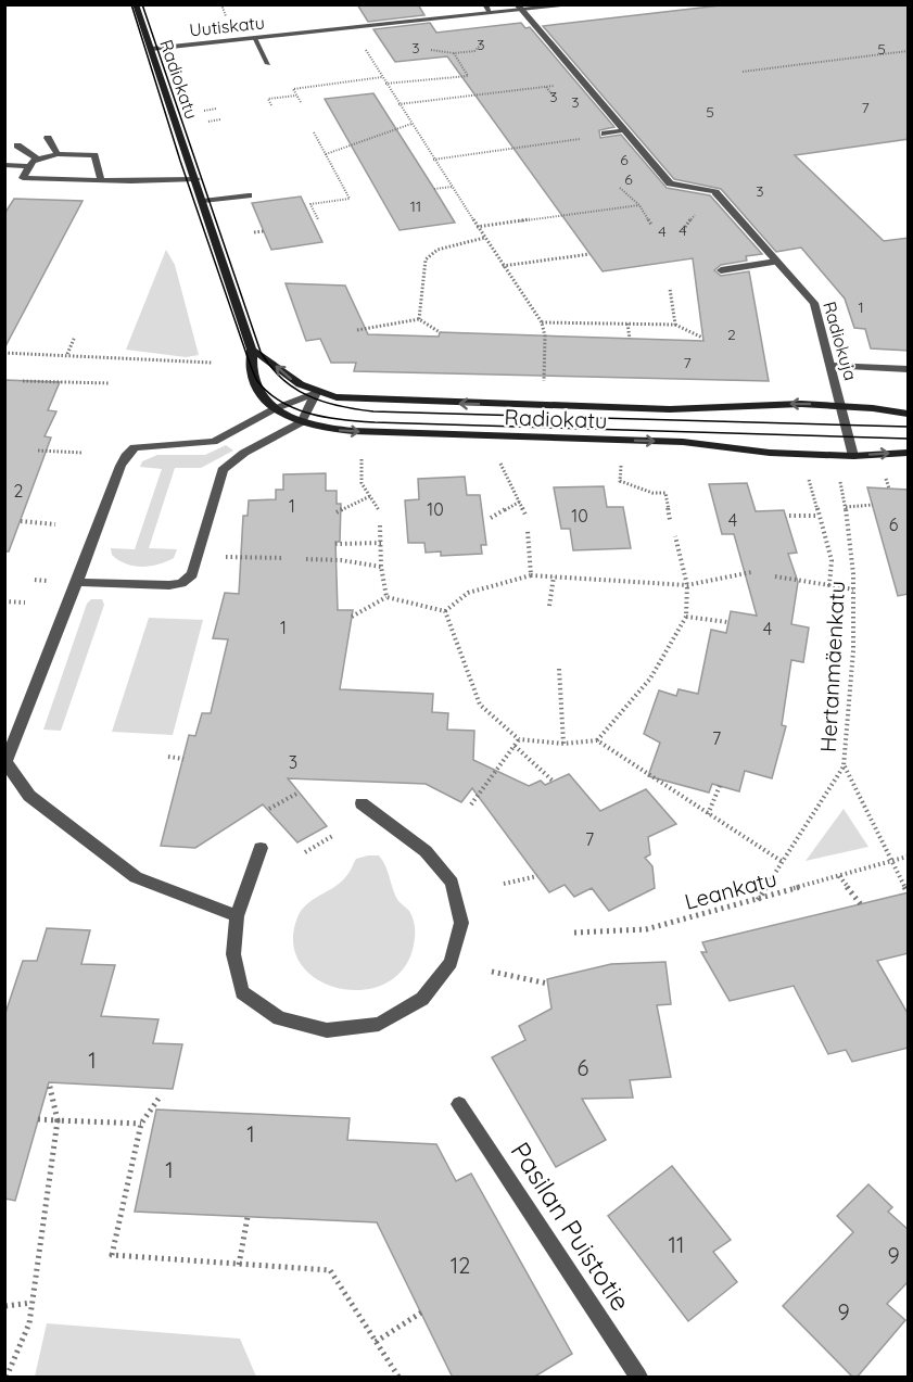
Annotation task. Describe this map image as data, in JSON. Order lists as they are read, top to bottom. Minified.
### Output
{"streets":{"street":["Uutiskatu","Radiokatu","Radiokuja","Pasilan Puistotie"],"path":["Hertanmäenkatu","Leankatu"]},"crossings":[["Uutiskatu","Radiokatu"],["Radiokatu","Radiokuja"],["Radiokatu","Hertanmäenkatu"],["Radiokuja","Hertanmäenkatu"],["Hertanmäenkatu","Leankatu"]],"house_numbers":["3","3","5","3","3","7","5","6","6","3","11","4","4","1","2","7","2","1","10","10","4","6","1","4","7","3","7","1","6","1","1","11","9","12","9"]}
